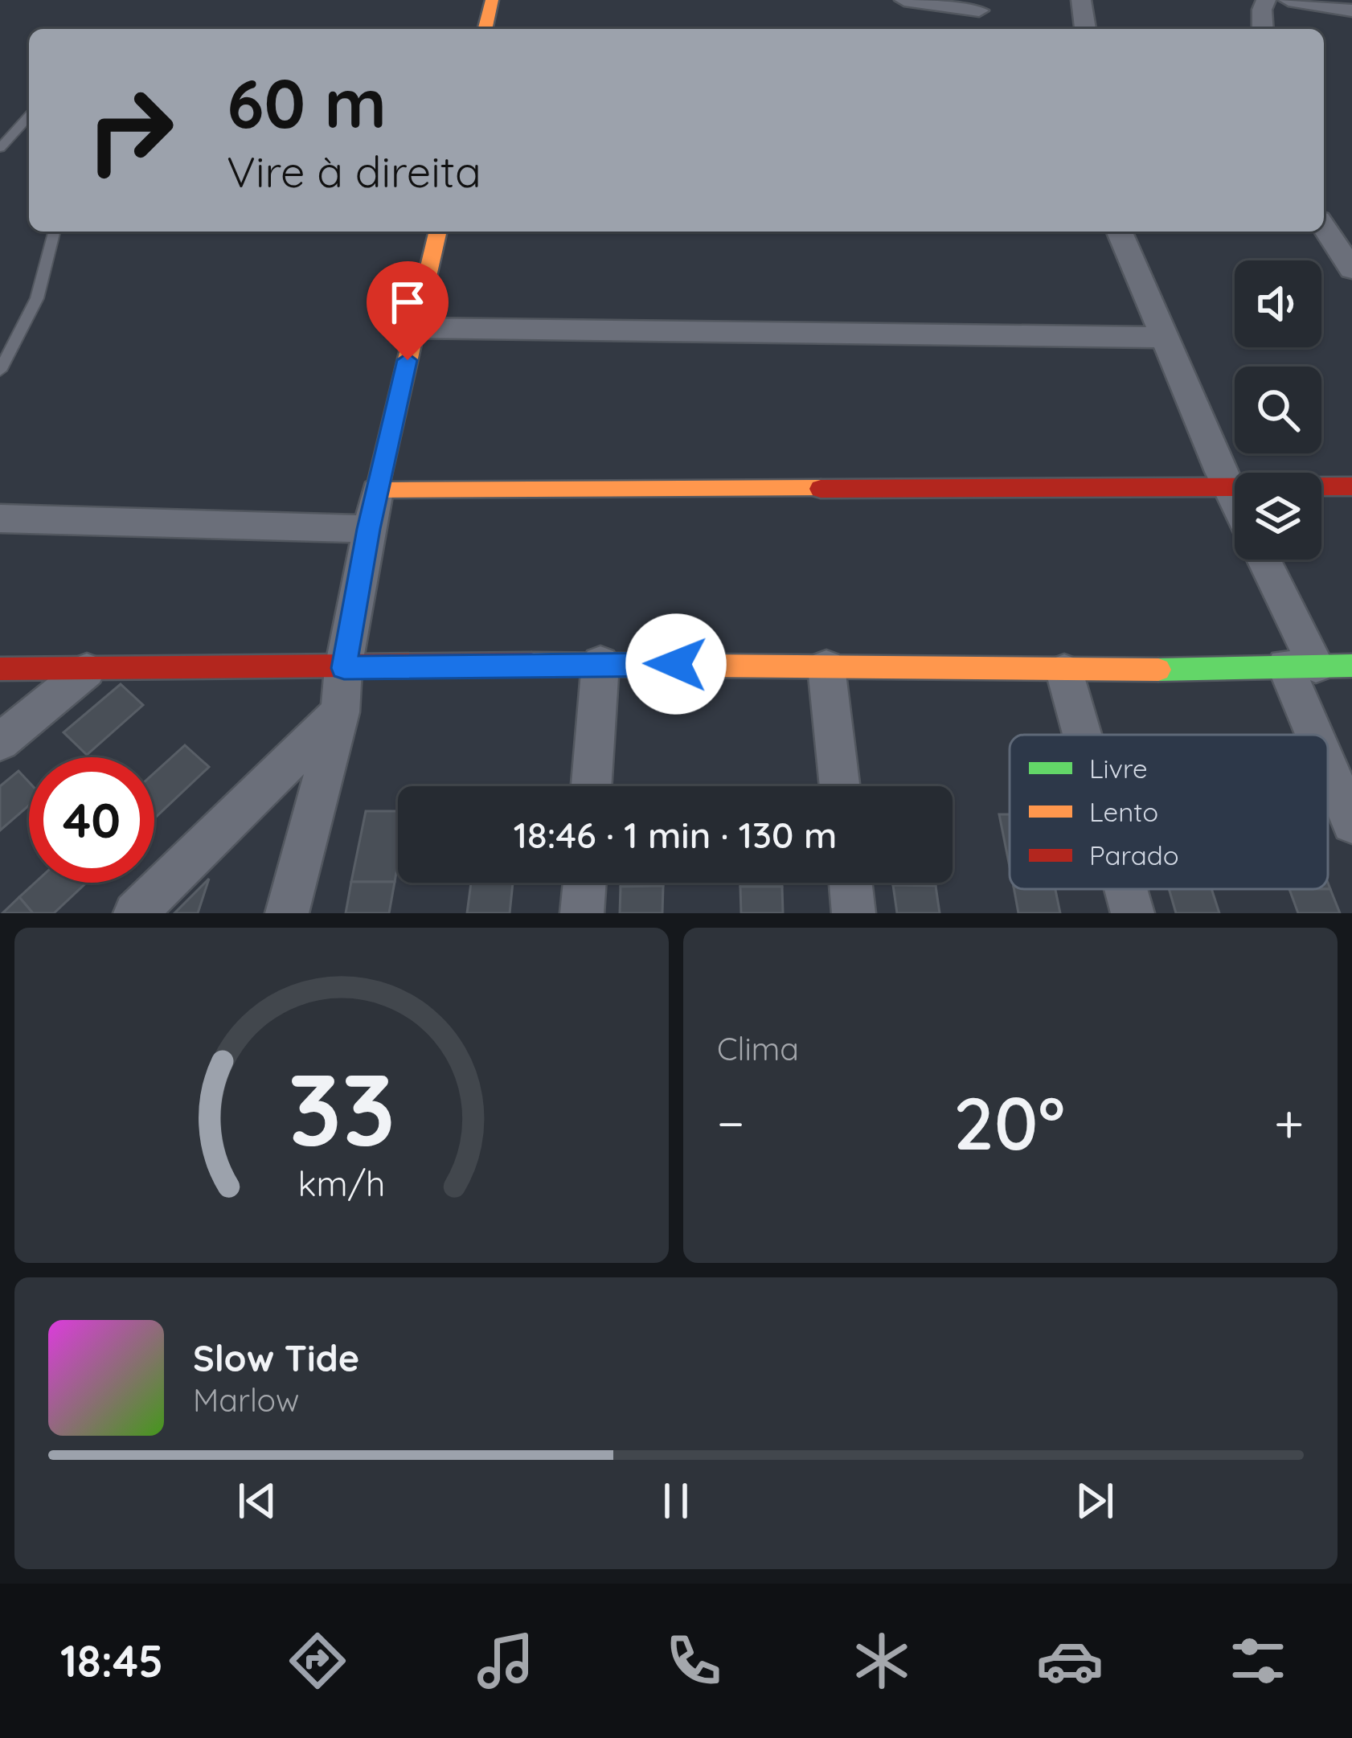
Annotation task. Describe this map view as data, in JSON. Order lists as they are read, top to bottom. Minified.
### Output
{"legend":["Livre","Lento","Parado"],"page":{"turn":["60 m","Vire à direita"],"limit":"40","trip":"18:46 · 1 min · 130 m","tile":"Clima","heat":["−","20°","+"],"song":["Slow Tide","Marlow"],"tabs":"18:45","gauge":["33","km/h"]}}
